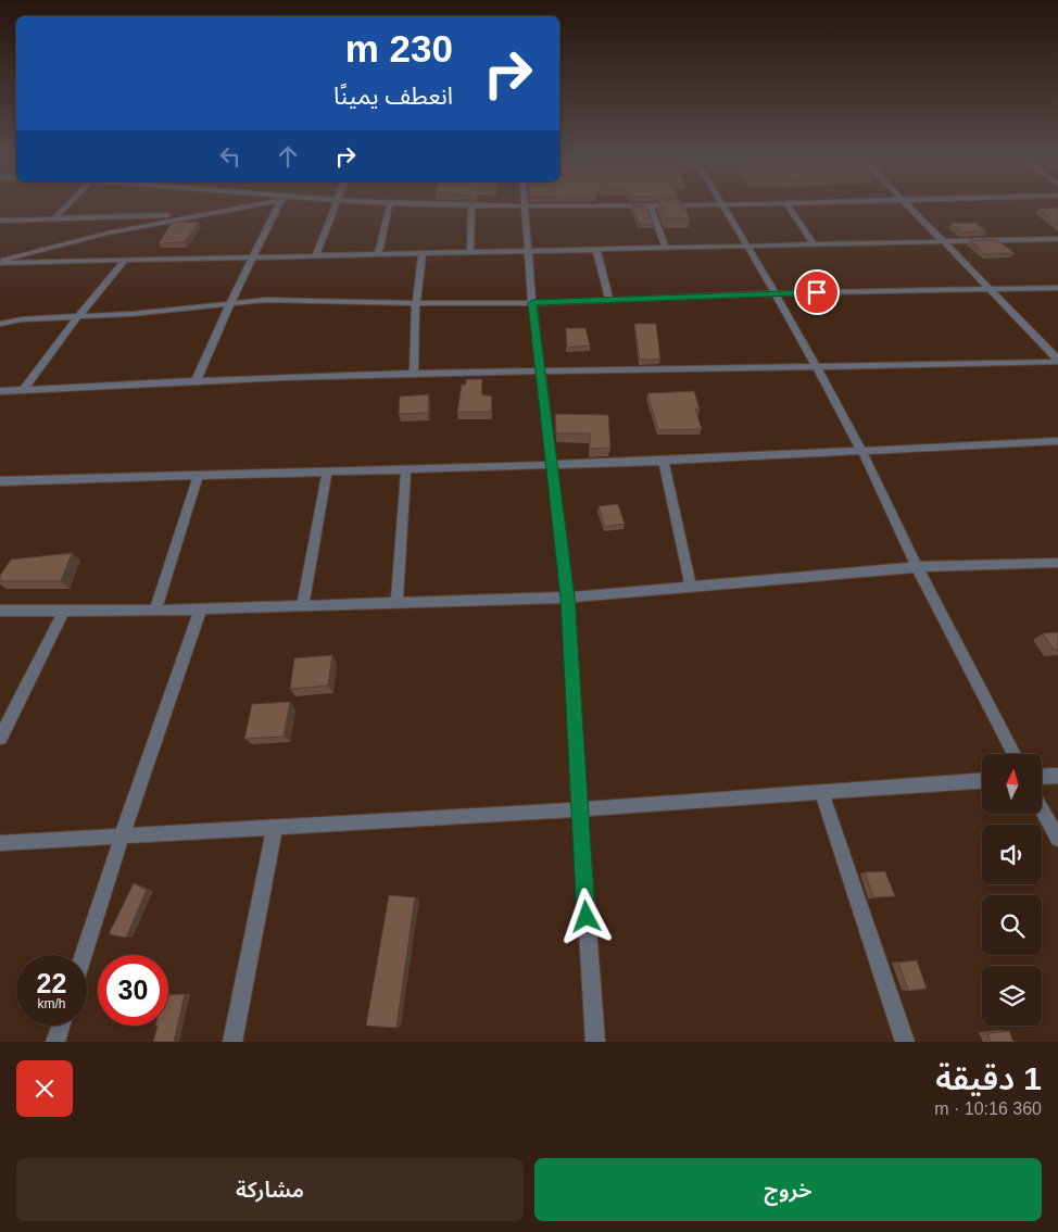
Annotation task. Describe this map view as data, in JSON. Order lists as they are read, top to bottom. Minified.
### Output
{"north":"top","page":{"turn":["230 m","انعطف يمينًا"],"speed":"22 km/h","limit":"30","heading":["1 دقيقة","360 m · 10:16"],"buttons":["خروج","مشاركة"]}}
